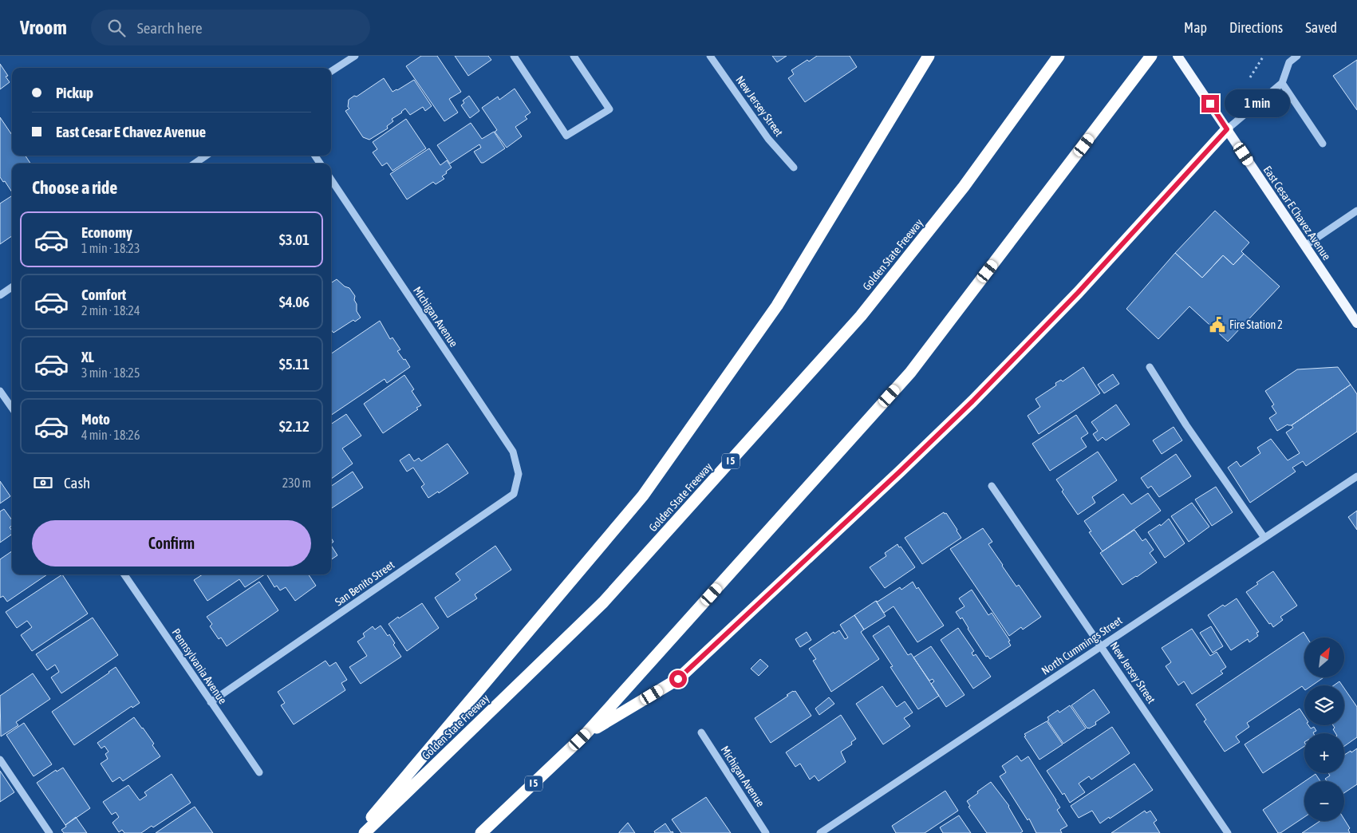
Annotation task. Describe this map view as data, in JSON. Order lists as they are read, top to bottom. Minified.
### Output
{"streets":{"highway":["Golden State Freeway","I 5"],"main road":["East Cesar E Chavez Avenue"],"street":["New Jersey Street","Michigan Avenue","San Benito Street","North Cummings Street","Pennsylvania Avenue"]},"crossings":[["New Jersey Street","North Cummings Street"],["Michigan Avenue","San Benito Street"],["San Benito Street","Pennsylvania Avenue"]],"places":{"public building":["Fire Station 2"]},"north":"top right","page":{"header":"Vroom","search":"Search here","nav":["Map","Directions","Saved"],"banner":["Pickup","East Cesar E Chavez Avenue"],"bubble":"1 min","heading":"Choose a ride","list":[{"name":"Economy","note":"1 min · 18:23","value":"$3.01"},{"name":"Comfort","note":"2 min · 18:24","value":"$4.06"},{"name":"XL","note":"3 min · 18:25","value":"$5.11"},{"name":"Moto","note":"4 min · 18:26","value":"$2.12"}],"pay":["Cash","230 m"],"buttons":"Confirm","map_buttons":["+","−"]}}
